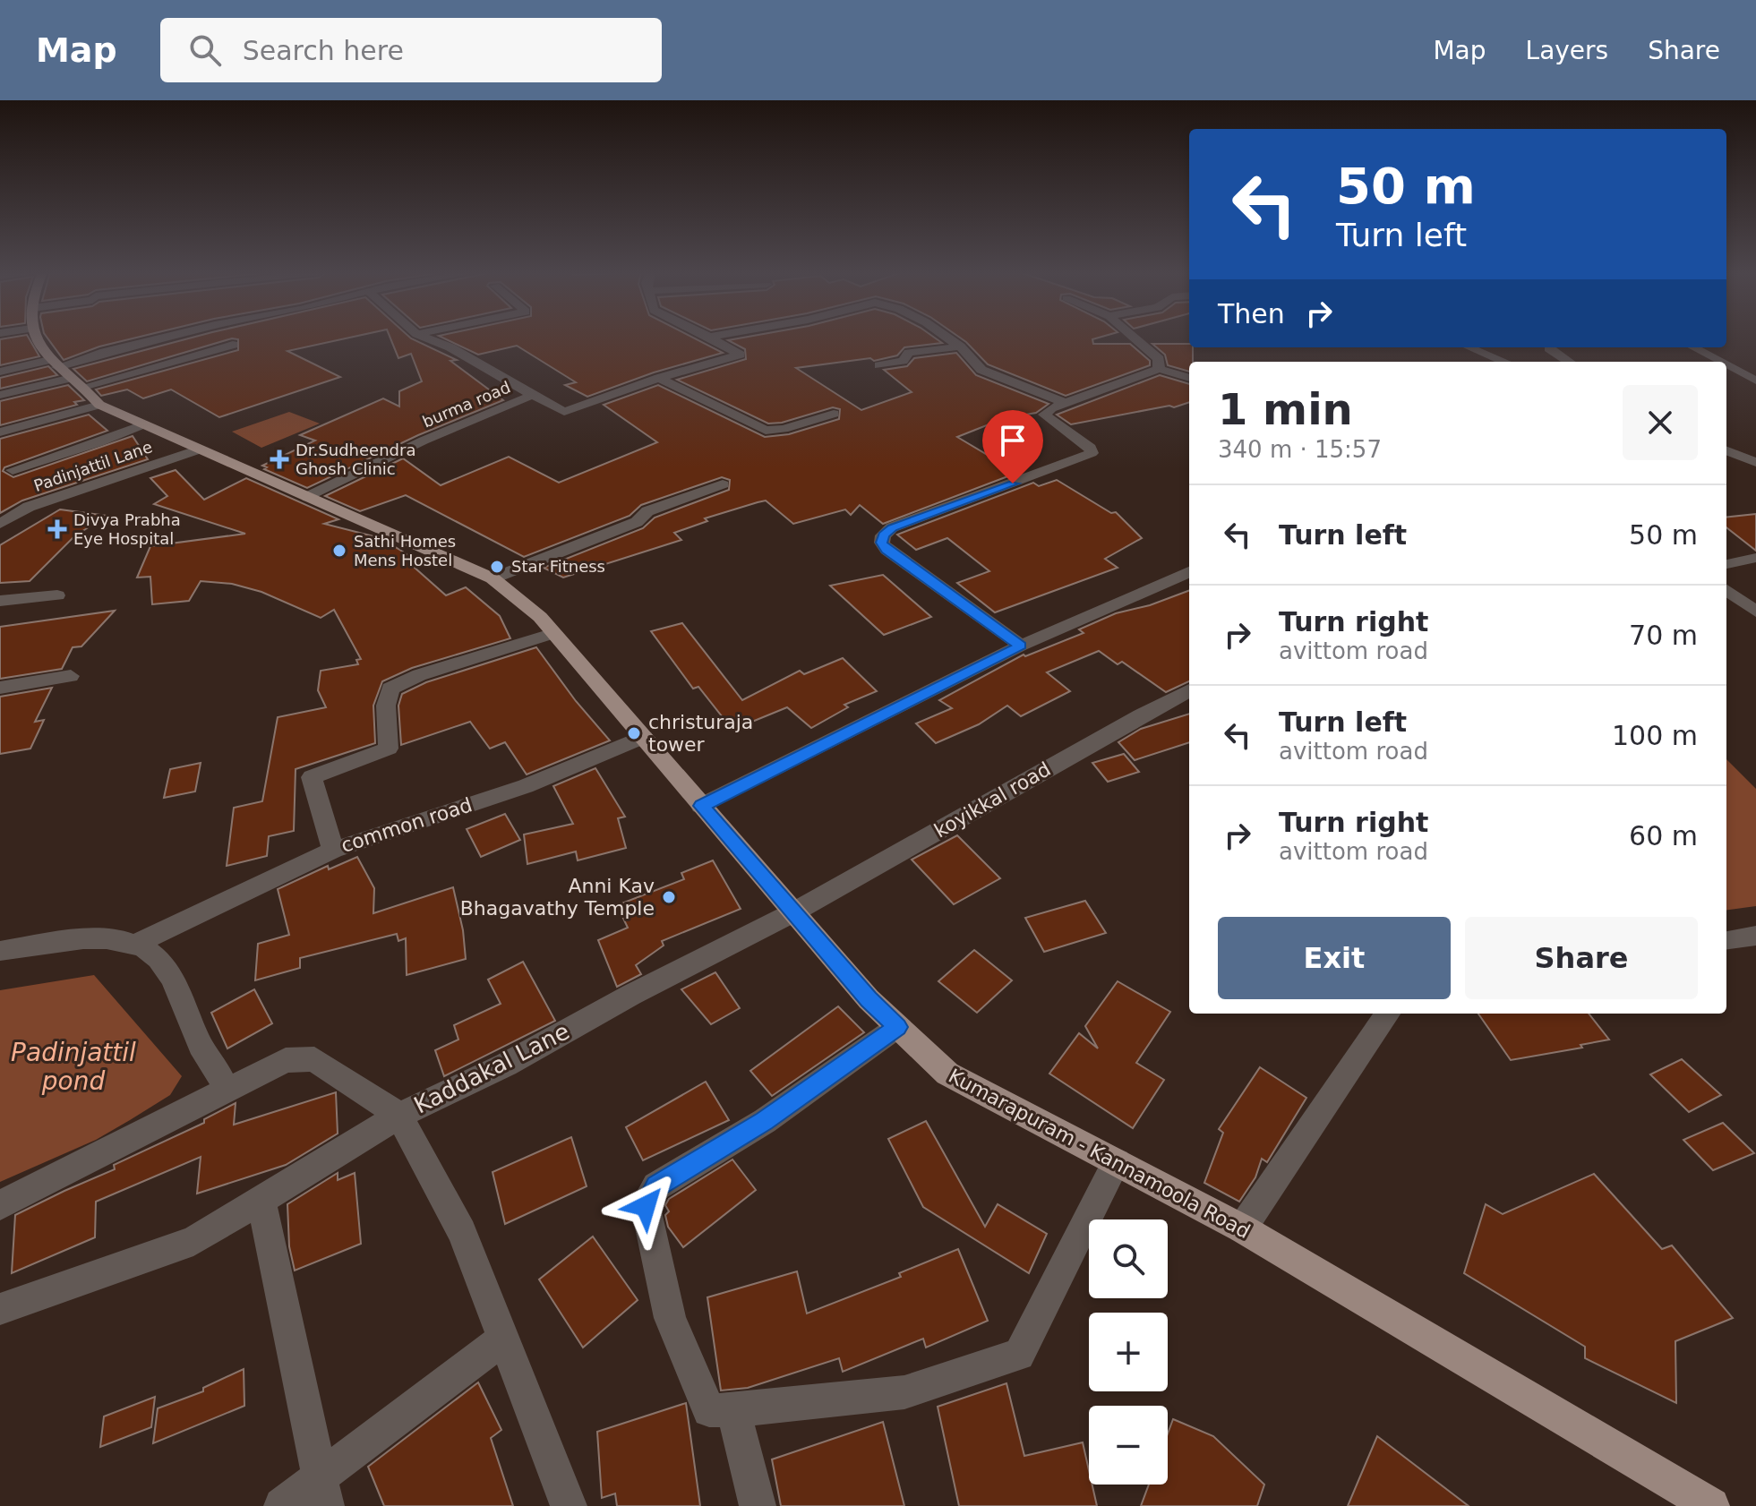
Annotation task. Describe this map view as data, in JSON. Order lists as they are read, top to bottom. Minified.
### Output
{"streets":{"main road":["Kumarapuram - Kannamoola Road"],"street":["burma road","Padinjattil Lane","koyikkal road","common road","Kaddakal Lane"]},"crossings":[["burma road","Kumarapuram - Kannamoola Road"],["Padinjattil Lane","Kumarapuram - Kannamoola Road"],["koyikkal road","Kaddakal Lane"],["koyikkal road","Kumarapuram - Kannamoola Road"],["common road","Kumarapuram - Kannamoola Road"],["Kaddakal Lane","Kumarapuram - Kannamoola Road"]],"water":["Padinjattil pond"],"places":{"health":["Dr.Sudheendra Ghosh Clinic","Divya Prabha Eye Hospital"],"other":["Sathi Homes Mens Hostel","Star Fitness","christuraja tower","Anni Kav Bhagavathy Temple"]},"page":{"header":"Map","search":"Search here","nav":["Map","Layers","Share"],"turn":["50 m","Turn left"],"then":"Then","heading":["1 min","340 m · 15:57"],"list":[{"name":"Turn left","value":"50 m"},{"name":"Turn right","note":"avittom road","value":"70 m"},{"name":"Turn left","note":"avittom road","value":"100 m"},{"name":"Turn right","note":"avittom road","value":"60 m"}],"buttons":["Exit","Share"],"map_buttons":["+","−"]}}
